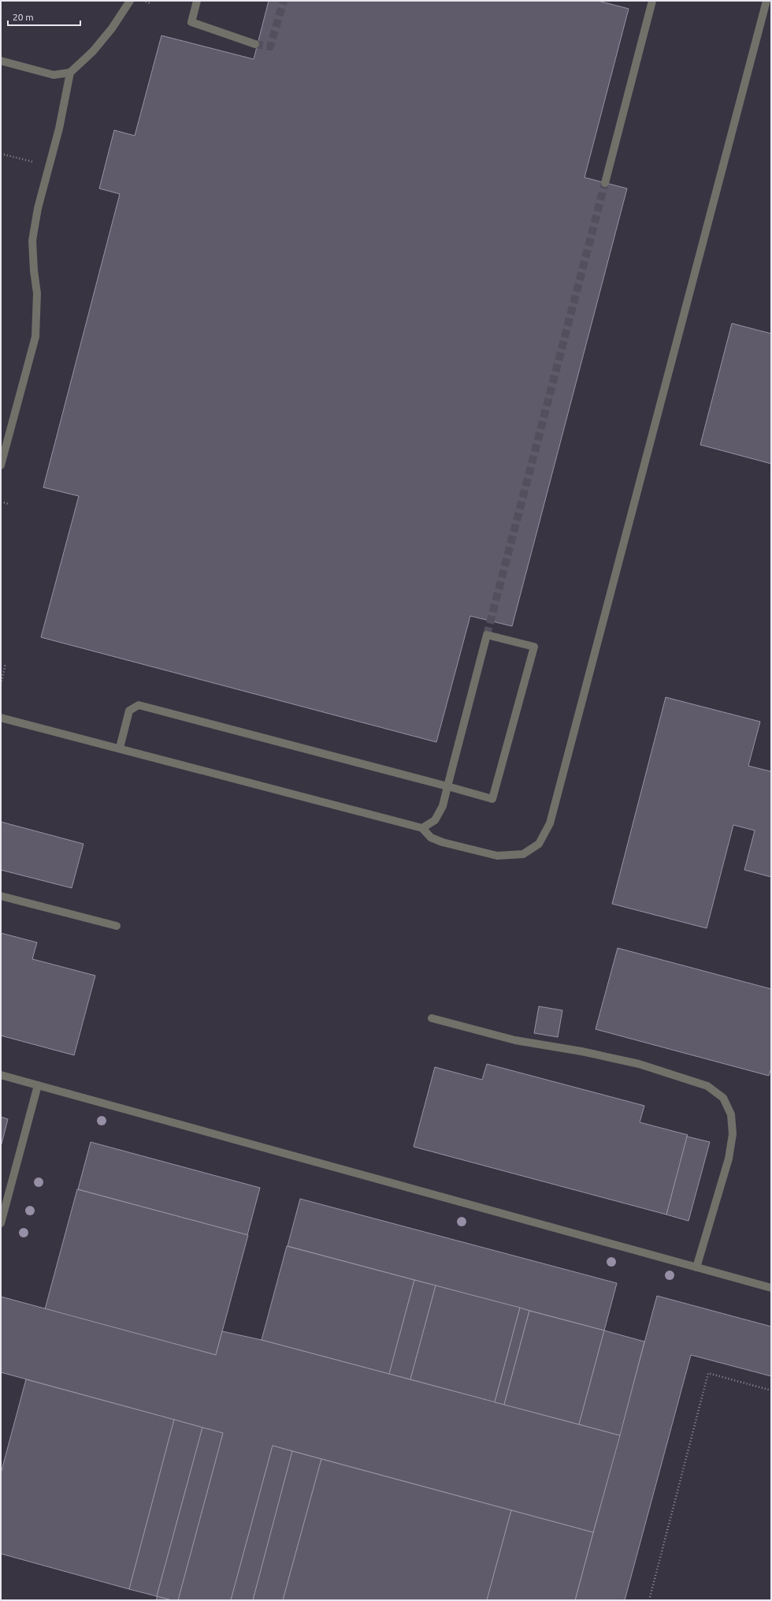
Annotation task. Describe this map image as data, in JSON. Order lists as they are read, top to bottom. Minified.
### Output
{"scale_bar":"20 m"}
